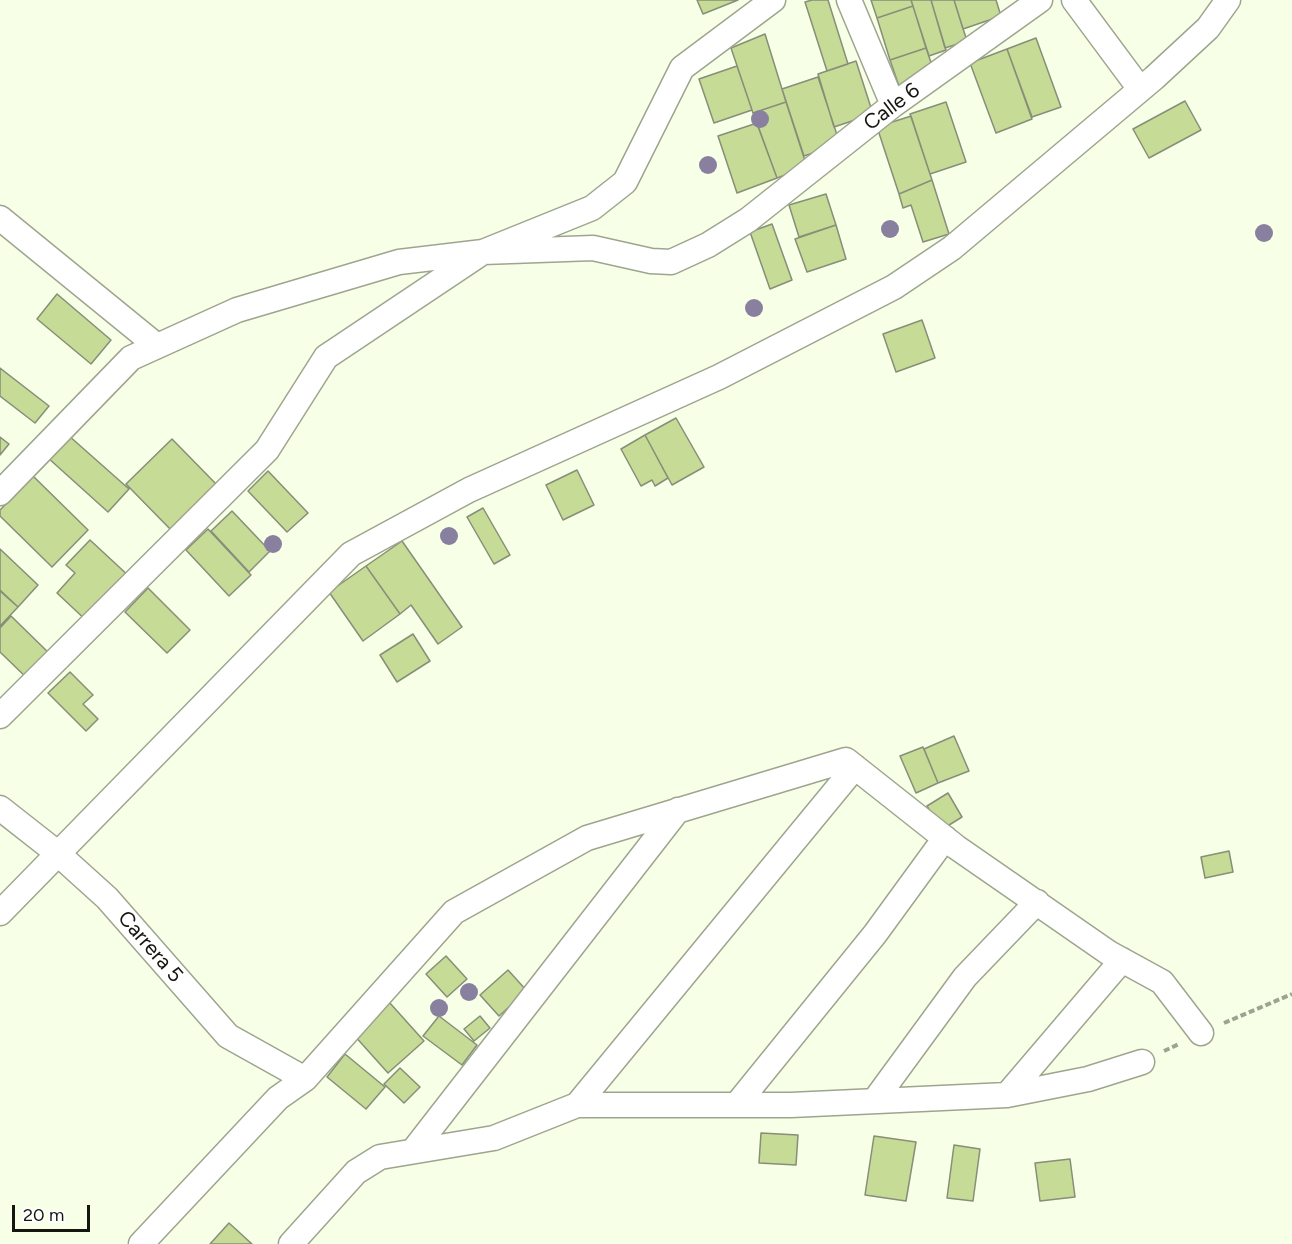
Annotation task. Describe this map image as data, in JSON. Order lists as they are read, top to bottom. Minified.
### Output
{"streets":{"street":["Calle 6","Carrera 5"]},"scale_bar":"20 m"}
